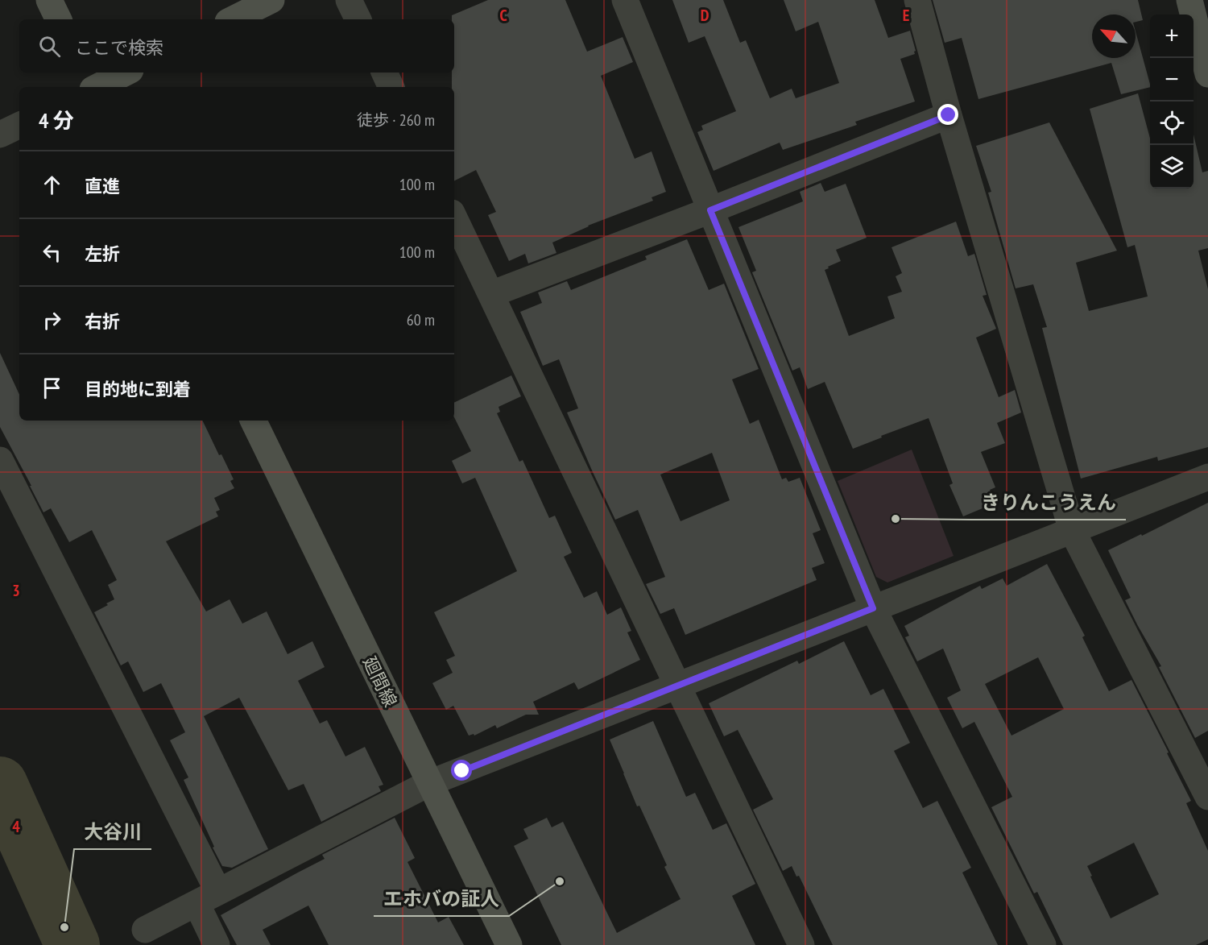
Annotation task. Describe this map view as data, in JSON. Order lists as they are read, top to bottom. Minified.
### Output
{"streets":{"street":["廻間線"]},"places":["きりんこうえん","エホバの証人","大谷川"],"north":"top left","page":{"map_buttons":["+","−"],"search":"ここで検索","heading":["4 分","徒歩 · 260 m"],"list":[["直進","100 m"],["左折","100 m"],["右折","60 m"],"目的地に到着"]},"grid":{"columns":["C","D","E"],"rows":["3","4"]}}
